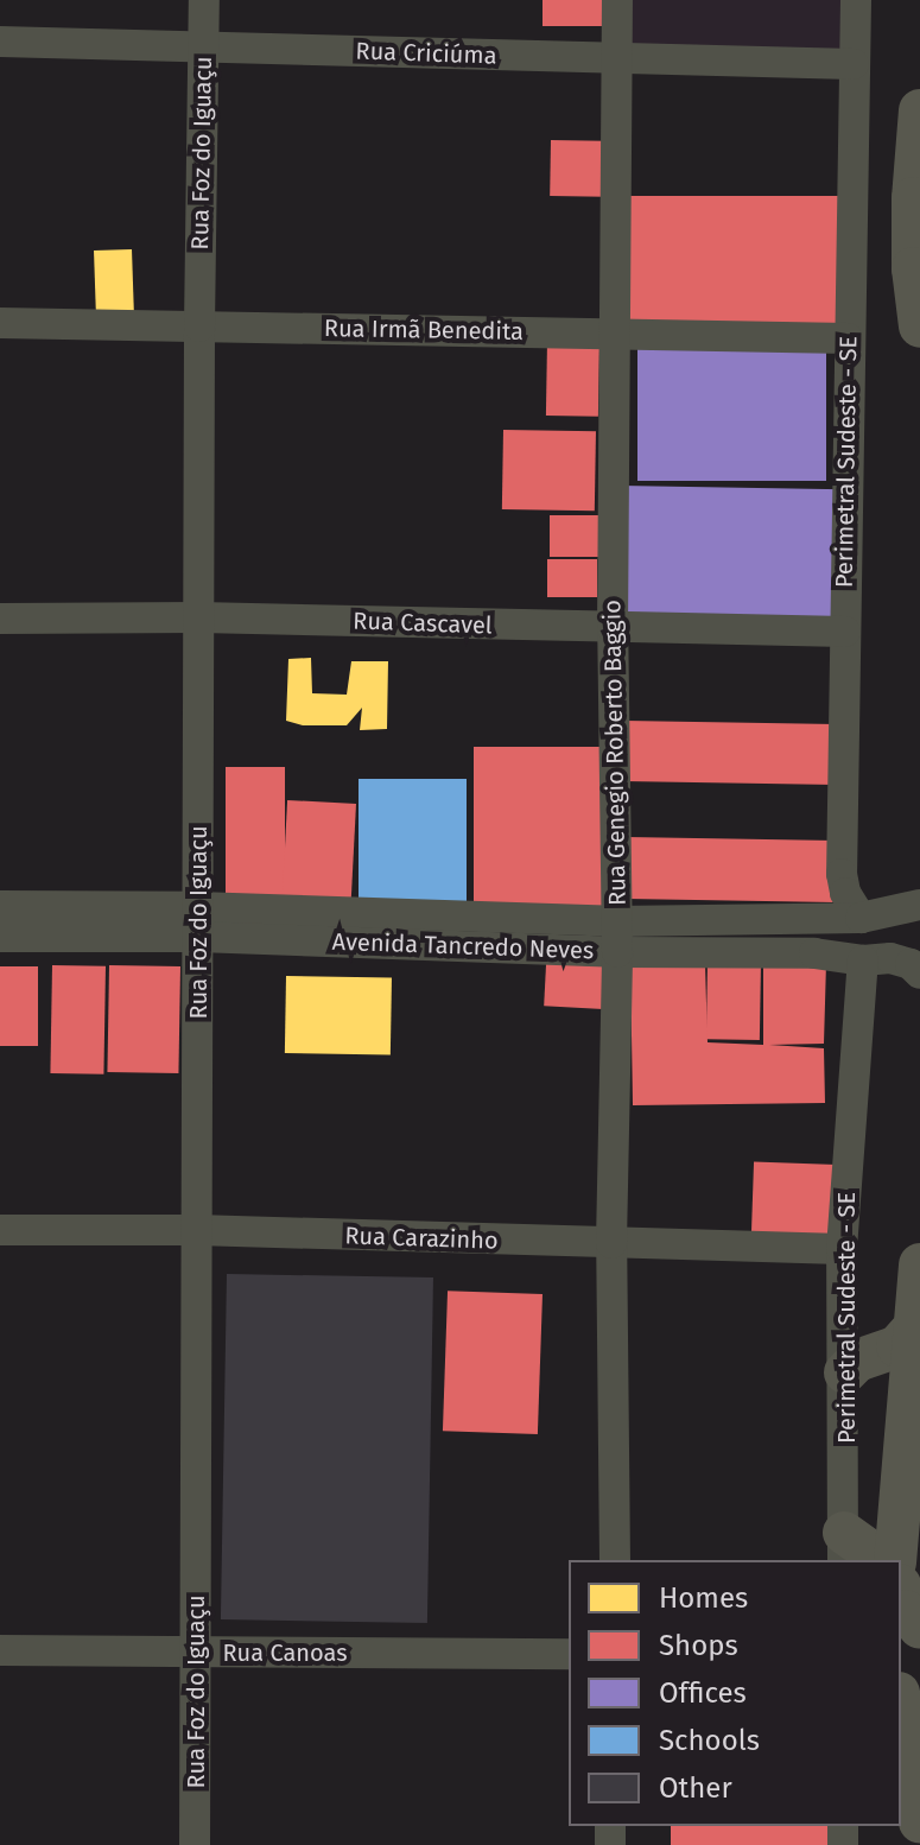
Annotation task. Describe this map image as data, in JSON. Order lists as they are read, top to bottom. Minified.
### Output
{"streets":{"street":["Rua Criciúma","Rua Foz do Iguaçu","Rua Irmã Benedita","Perimetral Sudeste - SE","Rua Cascavel","Rua Genegio Roberto Baggio","Avenida Tancredo Neves","Rua Carazinho","Rua Canoas"]},"crossings":[["Rua Criciúma","Rua Foz do Iguaçu"],["Rua Criciúma","Perimetral Sudeste - SE"],["Rua Criciúma","Rua Genegio Roberto Baggio"],["Rua Foz do Iguaçu","Rua Irmã Benedita"],["Rua Foz do Iguaçu","Rua Cascavel"],["Rua Foz do Iguaçu","Avenida Tancredo Neves"],["Rua Foz do Iguaçu","Rua Carazinho"],["Rua Foz do Iguaçu","Rua Canoas"],["Rua Irmã Benedita","Perimetral Sudeste - SE"],["Rua Irmã Benedita","Rua Genegio Roberto Baggio"],["Perimetral Sudeste - SE","Rua Cascavel"],["Perimetral Sudeste - SE","Avenida Tancredo Neves"],["Perimetral Sudeste - SE","Rua Carazinho"],["Rua Cascavel","Rua Genegio Roberto Baggio"],["Rua Genegio Roberto Baggio","Avenida Tancredo Neves"],["Rua Genegio Roberto Baggio","Rua Carazinho"]],"legend":["Homes","Shops","Offices","Schools","Other"]}
